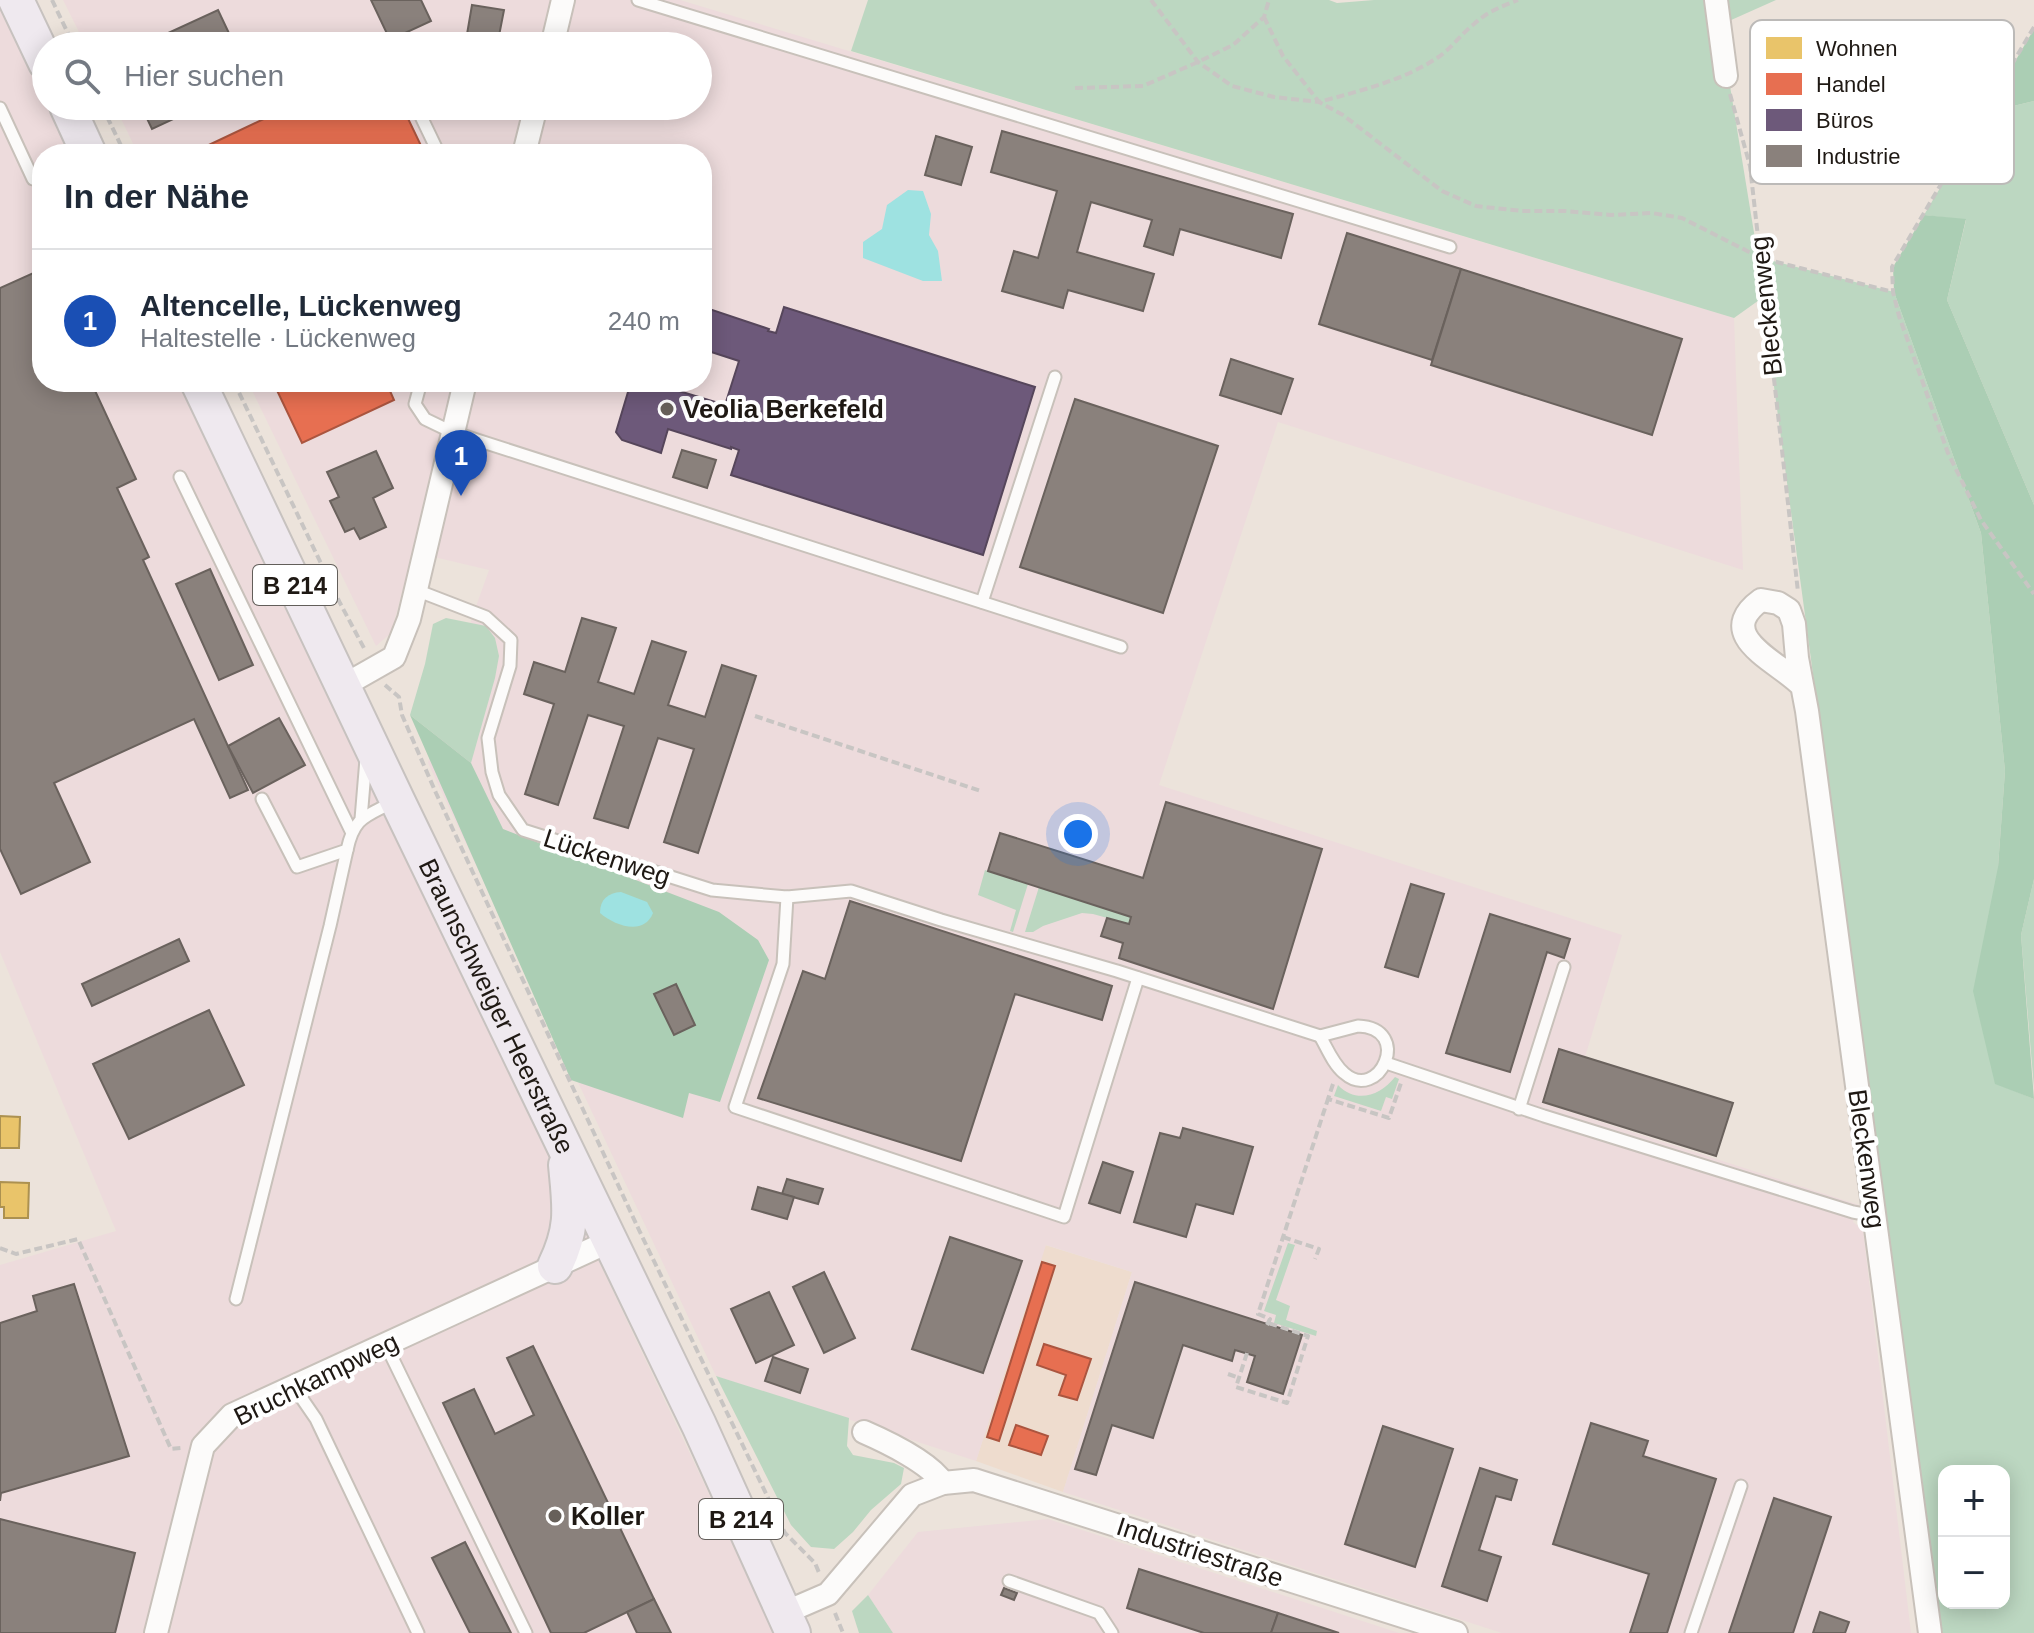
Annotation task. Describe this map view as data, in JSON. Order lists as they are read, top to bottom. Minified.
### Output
{"streets":{"main road":["B 214","Braunschweiger Heerstraße"],"street":["Bleckenweg","Bruchkampweg","Industriestraße"],"lane":["Lückenweg"]},"crossings":[["Braunschweiger Heerstraße","Bruchkampweg"],["Braunschweiger Heerstraße","Industriestraße"]],"places":["Veolia Berkefeld","Koller"],"legend":["Wohnen","Handel","Büros","Industrie"],"page":{"search":"Hier suchen","heading":"In der Nähe","list":[{"mark":"1","name":"Altencelle, Lückenweg","note":"Haltestelle · Lückenweg","value":"240 m"}],"pins":"1","map_buttons":["+","−"]}}
